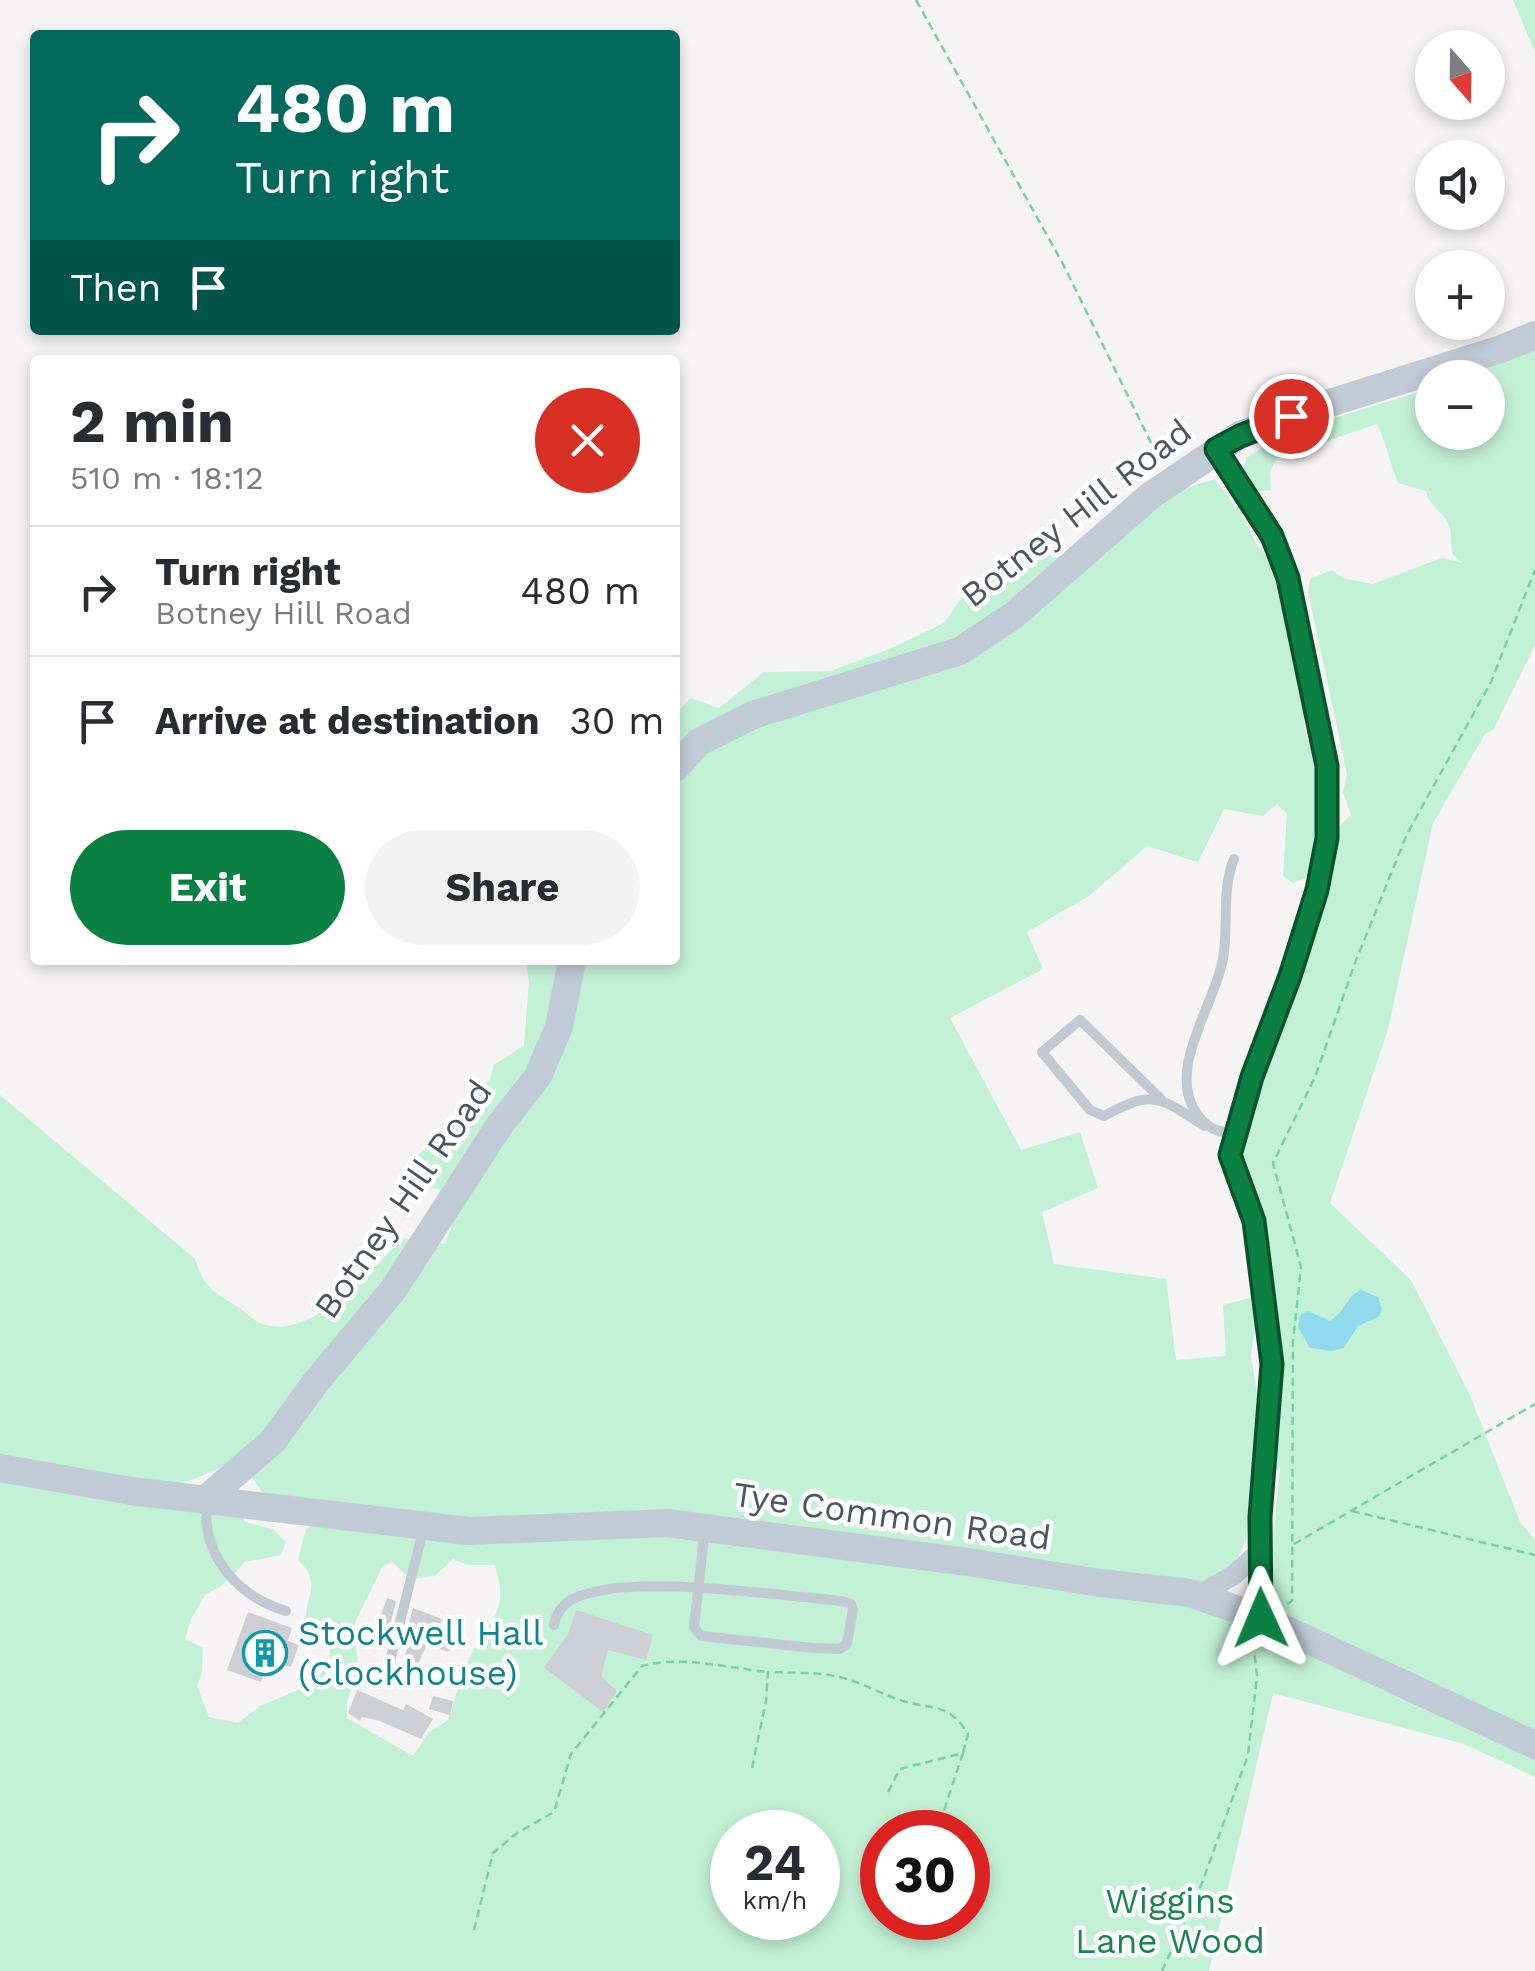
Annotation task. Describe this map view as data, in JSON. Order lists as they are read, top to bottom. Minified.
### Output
{"streets":{"street":["Botney Hill Road","Tye Common Road"]},"crossings":[["Botney Hill Road","Tye Common Road"]],"parks":["Wiggins Lane Wood"],"places":{"building":["Stockwell Hall (Clockhouse)"]},"north":"bottom","page":{"map_buttons":["+","−"],"turn":["480 m","Turn right"],"then":"Then","heading":["2 min","510 m · 18:12"],"list":[{"name":"Turn right","note":"Botney Hill Road","value":"480 m"},{"name":"Arrive at destination","value":"30 m"}],"buttons":["Exit","Share"],"speed":"24 km/h","limit":"30"}}
